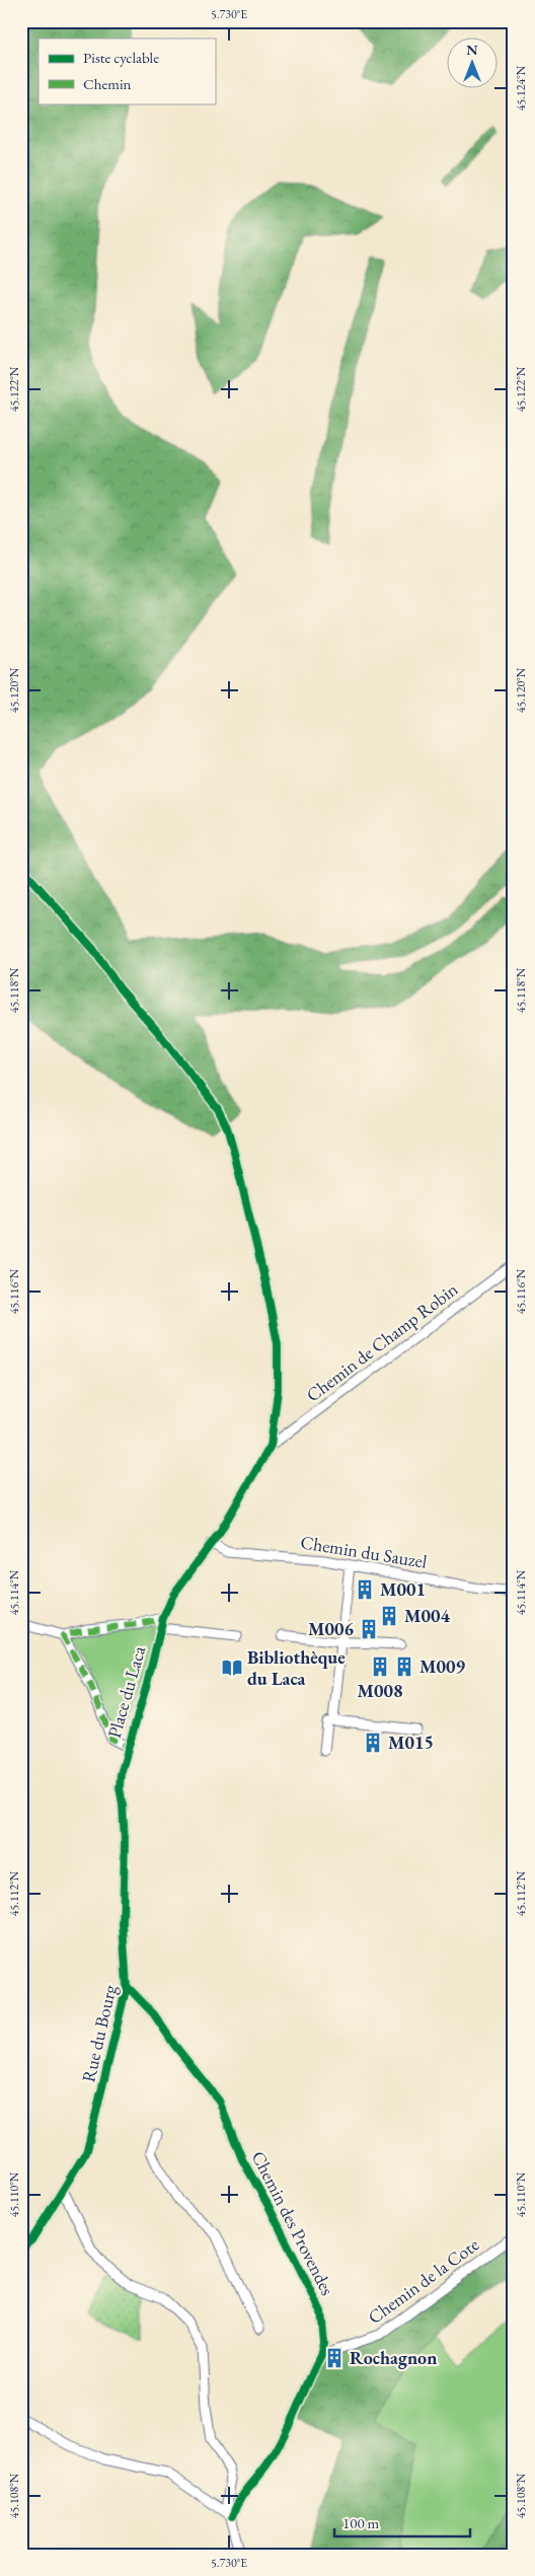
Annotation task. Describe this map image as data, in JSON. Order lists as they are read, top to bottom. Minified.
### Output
{"streets":{"street":["Chemin de Champ Robin","Chemin du Sauzel","Place du Laca","Rue du Bourg","Chemin des Provendes","Chemin de la Cote"]},"crossings":[["Place du Laca","Rue du Bourg"],["Rue du Bourg","Chemin des Provendes"],["Chemin des Provendes","Chemin de la Cote"]],"places":{"building":["M001","M004","M006","M008","M009","M015","Rochagnon"],"library":["Bibliothèque du Laca"]},"legend":["Piste cyclable","Chemin"],"scale_bar":"100 m","north":"top","coordinates":["5.730°E","45.124°N","45.122°N","45.120°N","45.118°N","45.116°N","45.114°N","45.112°N","45.110°N","45.108°N"]}
